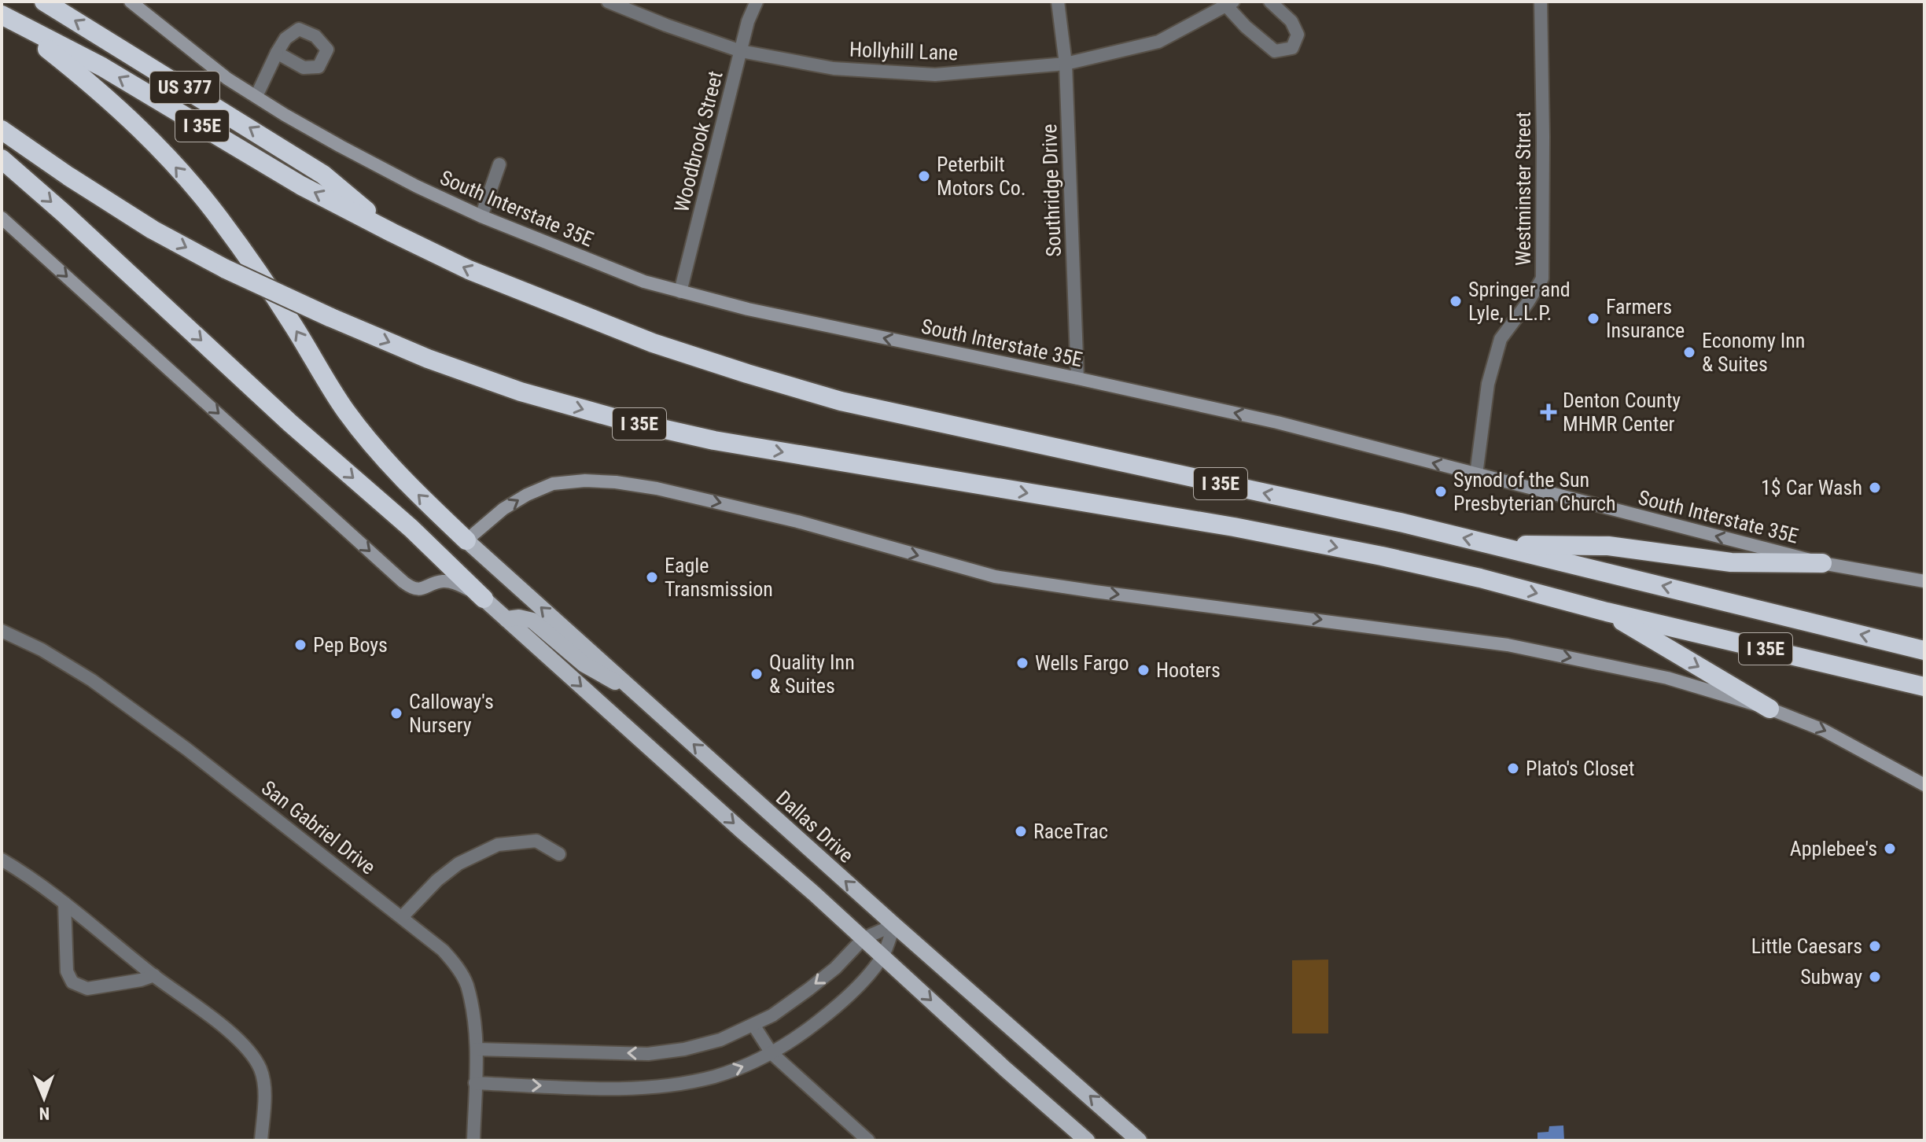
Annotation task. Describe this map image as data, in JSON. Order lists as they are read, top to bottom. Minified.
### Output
{"streets":{"highway":["US 377","I 35E"],"main road":["South Interstate 35E","Dallas Drive"],"street":["Hollyhill Lane","Woodbrook Street","Westminster Street","Southridge Drive","San Gabriel Drive"]},"crossings":[["Hollyhill Lane","Woodbrook Street"],["Hollyhill Lane","Southridge Drive"],["US 377","I 35E"],["Woodbrook Street","South Interstate 35E"],["Westminster Street","South Interstate 35E"],["Southridge Drive","South Interstate 35E"]],"one_way":["South Interstate 35E"],"places":{"other":["Peterbilt Motors Co.","Springer and Lyle, L.L.P.","Farmers Insurance","Economy Inn & Suites","1$ Car Wash","Synod of the Sun Presbyterian Church","Eagle Transmission","Pep Boys","Wells Fargo","Hooters","Quality Inn & Suites","Calloway's Nursery","Plato's Closet","RaceTrac","Applebee's","Little Caesars","Subway"],"health":["Denton County MHMR Center"]},"north":"bottom"}
